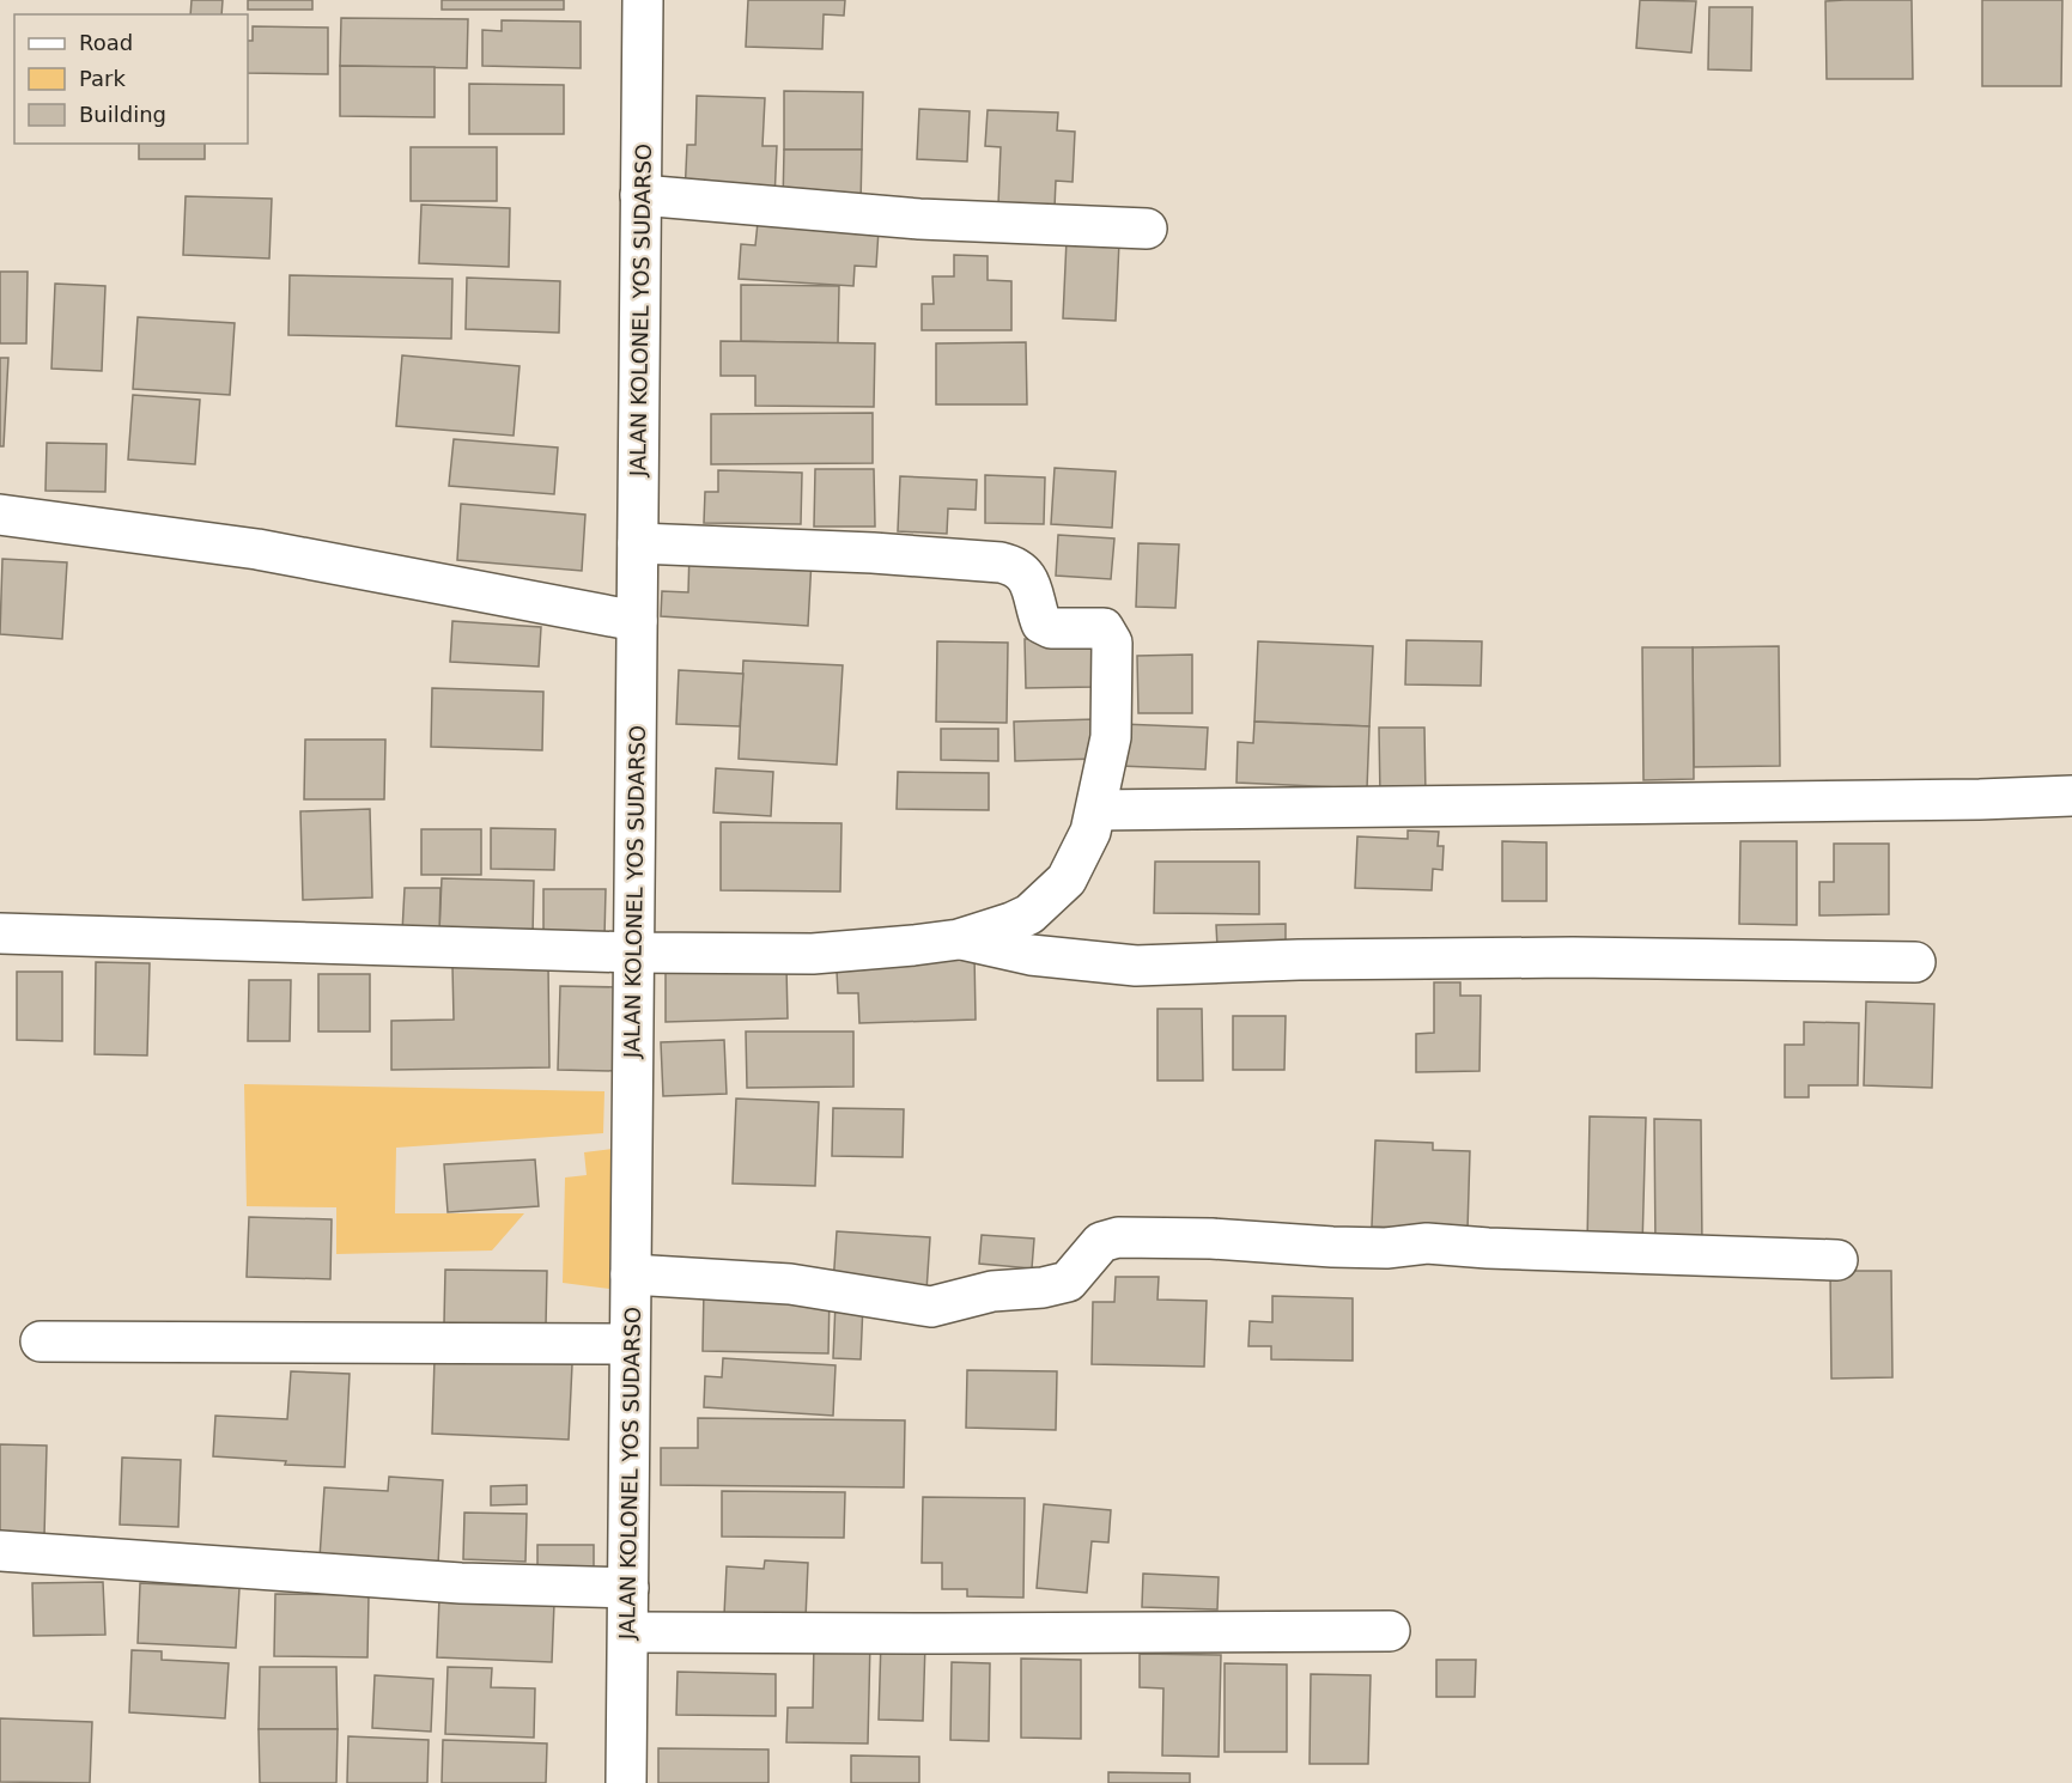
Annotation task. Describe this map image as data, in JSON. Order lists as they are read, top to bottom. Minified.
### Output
{"streets":{"street":["JALAN KOLONEL YOS SUDARSO"]},"legend":["Road","Park","Building"]}
